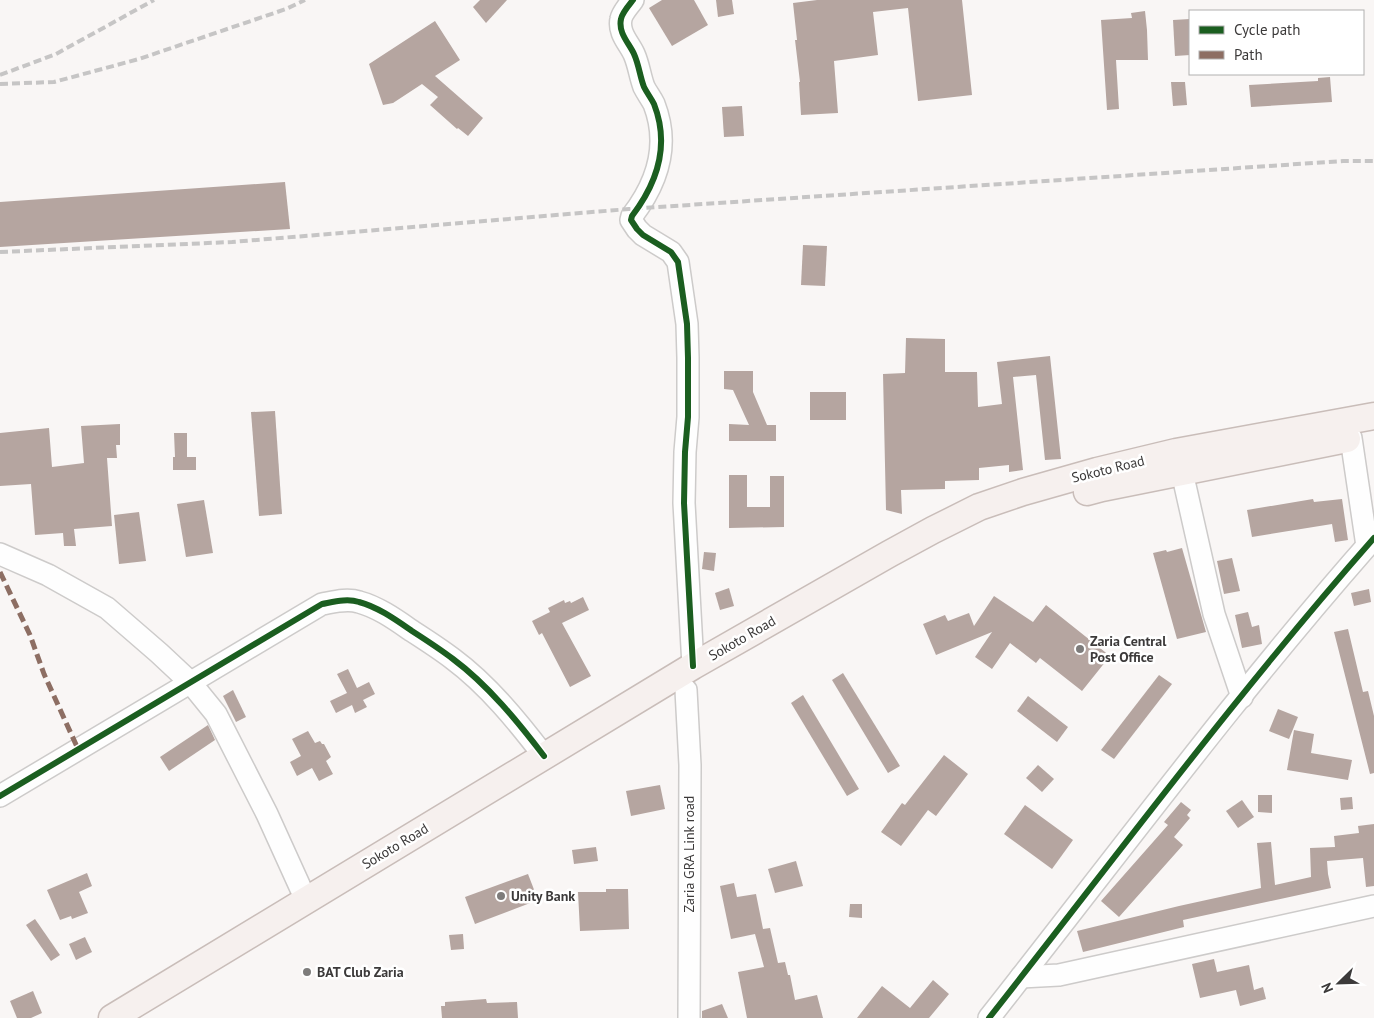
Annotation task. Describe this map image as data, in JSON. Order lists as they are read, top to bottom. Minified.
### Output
{"streets":{"main road":["Sokoto Road"],"street":["Zaria GRA Link road"]},"crossings":[["Sokoto Road","Zaria GRA Link road"]],"places":["Zaria Central Post Office","Unity Bank","BAT Club Zaria"],"legend":["Cycle path","Path"],"north":"bottom left"}
